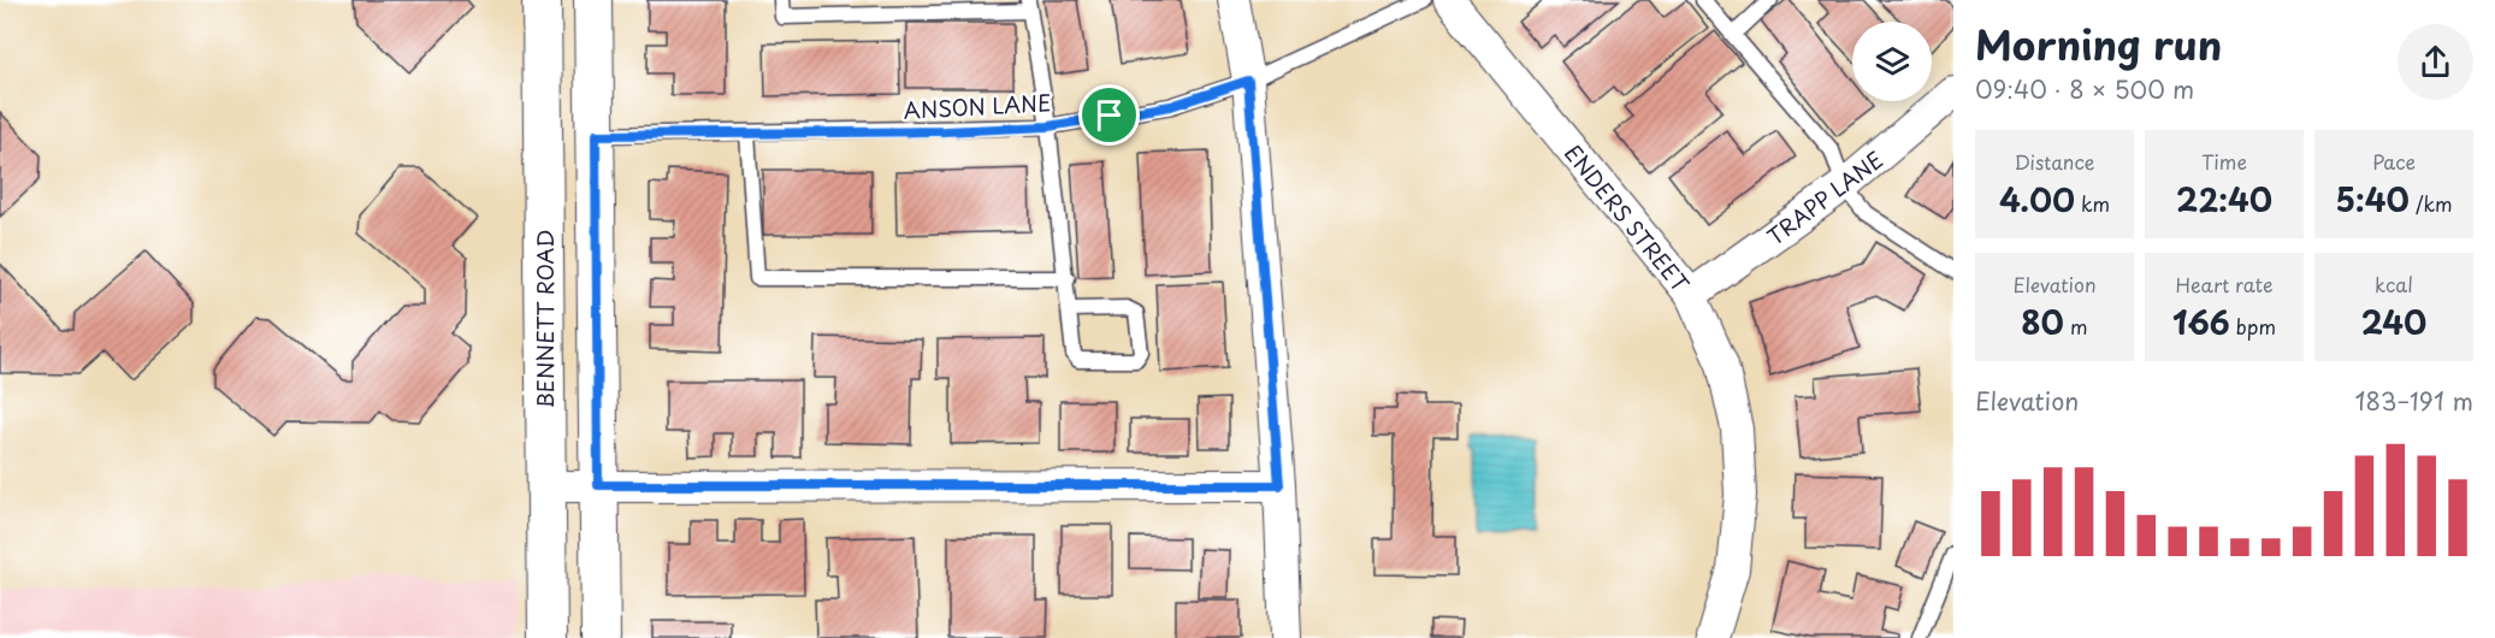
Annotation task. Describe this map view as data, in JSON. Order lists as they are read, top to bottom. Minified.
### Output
{"streets":{"street":["TRAPP LANE","ENDERS STREET","BENNETT ROAD"],"lane":["ANSON LANE"]},"crossings":[["TRAPP LANE","ENDERS STREET"]],"page":{"heading":["Morning run","09:40 · 8 × 500 m"],"stats":[["Distance","4.00 km"],["Time","22:40"],["Pace","5:40 /km"],["Elevation","80 m"],["Heart rate","166 bpm"],["kcal","240"]],"chart":["Elevation","183–191 m"]}}
